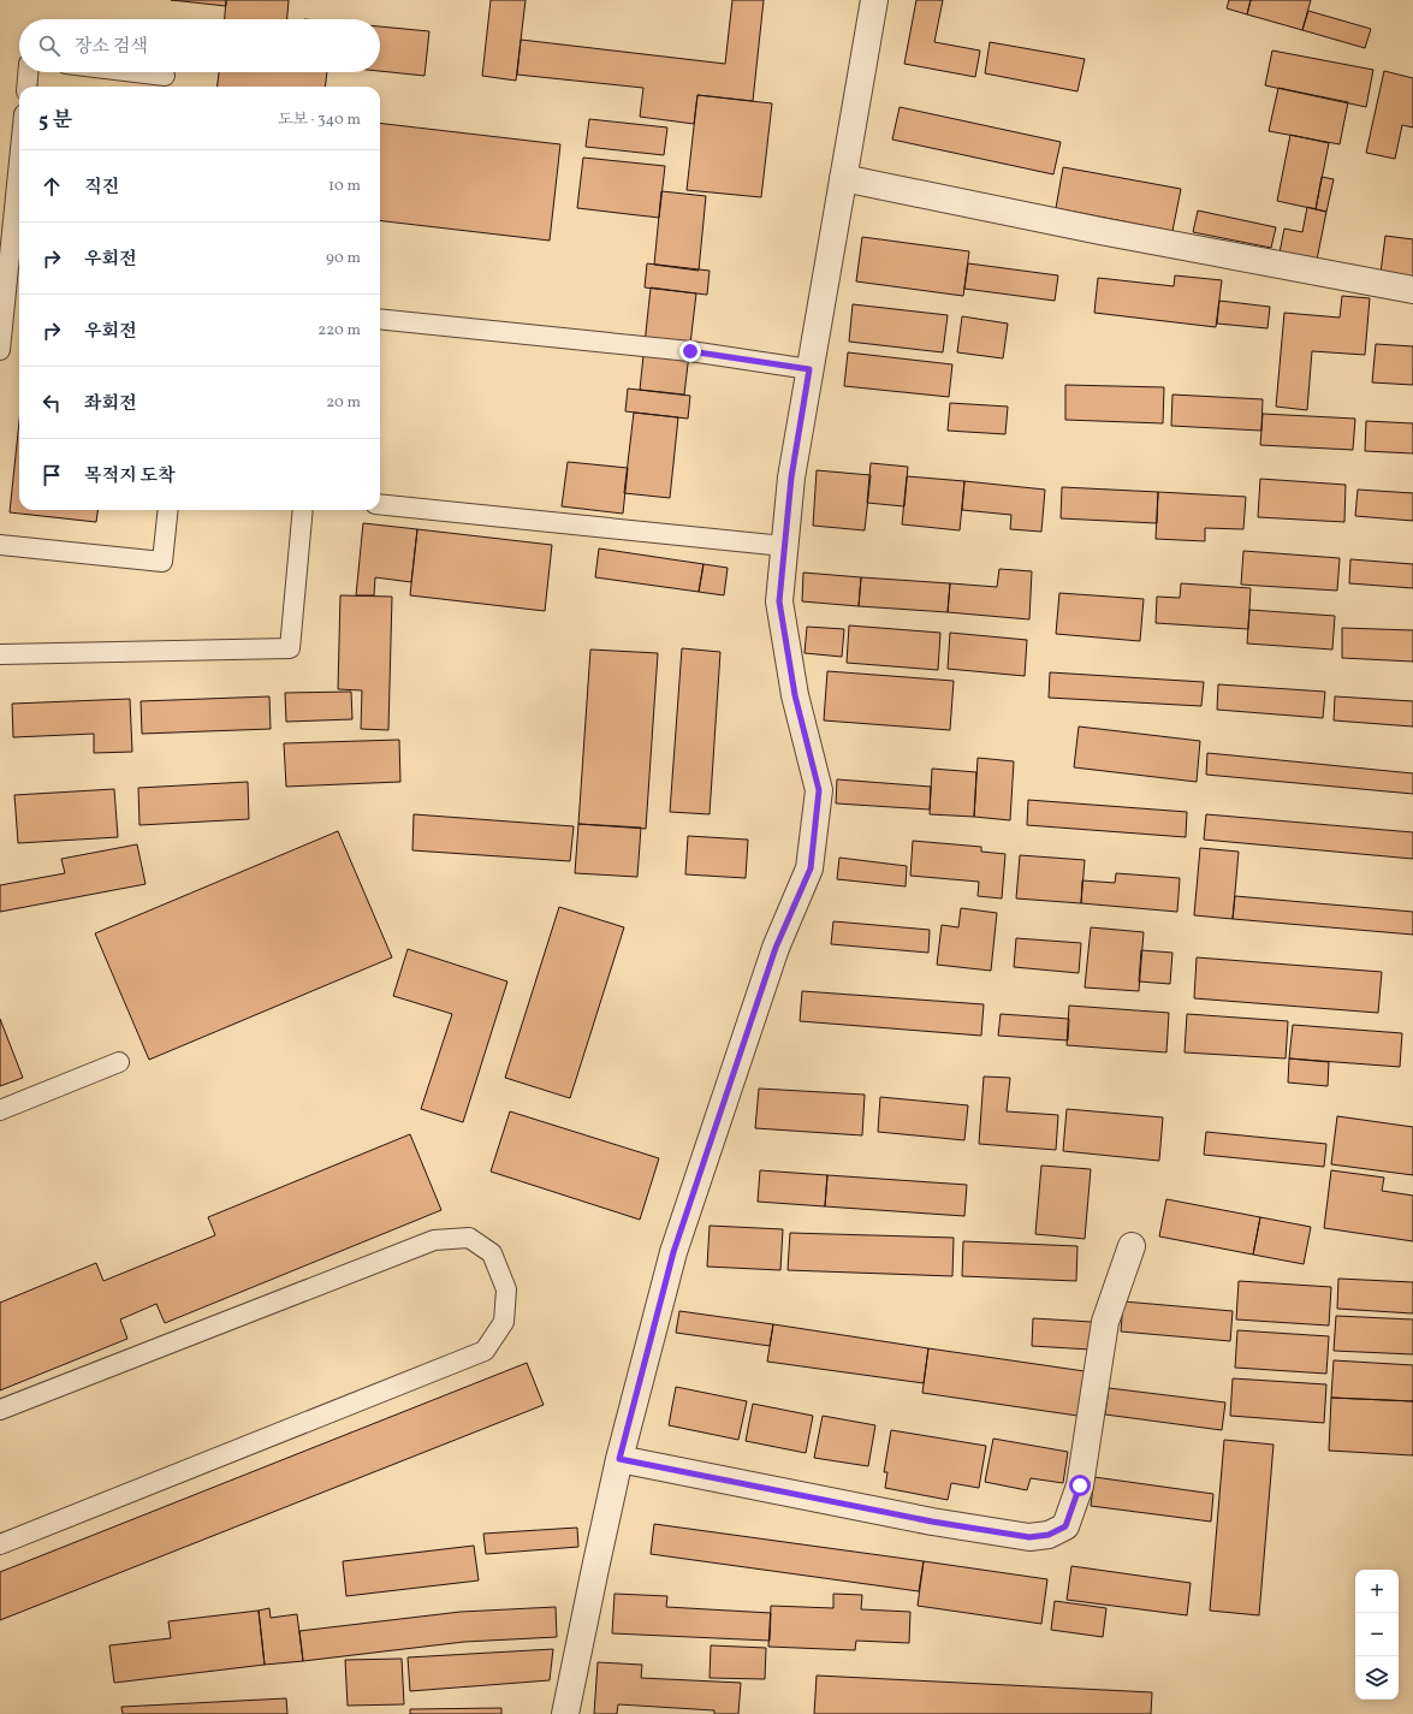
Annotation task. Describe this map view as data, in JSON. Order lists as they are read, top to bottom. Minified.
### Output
{"page":{"search":"장소 검색","heading":["5 분","도보 · 340 m"],"list":[["직진","10 m"],["우회전","90 m"],["우회전","220 m"],["좌회전","20 m"],"목적지 도착"],"map_buttons":["+","−"]}}
